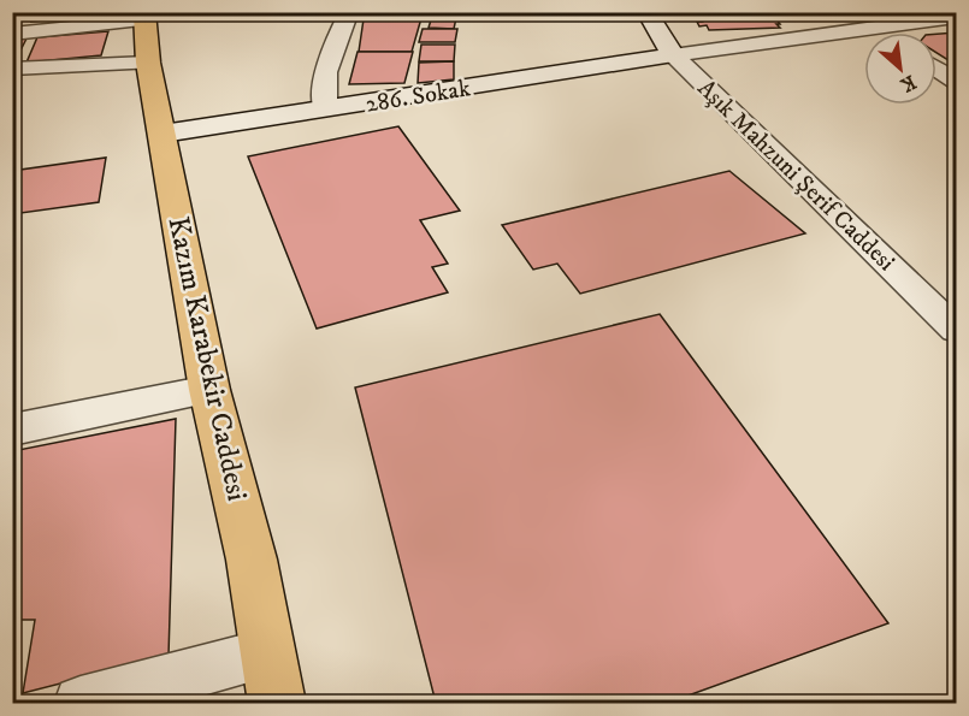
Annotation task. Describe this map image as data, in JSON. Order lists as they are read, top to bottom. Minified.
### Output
{"streets":{"main road":["Kazım Karabekir Caddesi"],"street":["286. Sokak","Aşık Mahzuni Şerif Caddesi"]},"crossings":[["286. Sokak","Aşık Mahzuni Şerif Caddesi"],["286. Sokak","Kazım Karabekir Caddesi"]],"north":"bottom right"}
